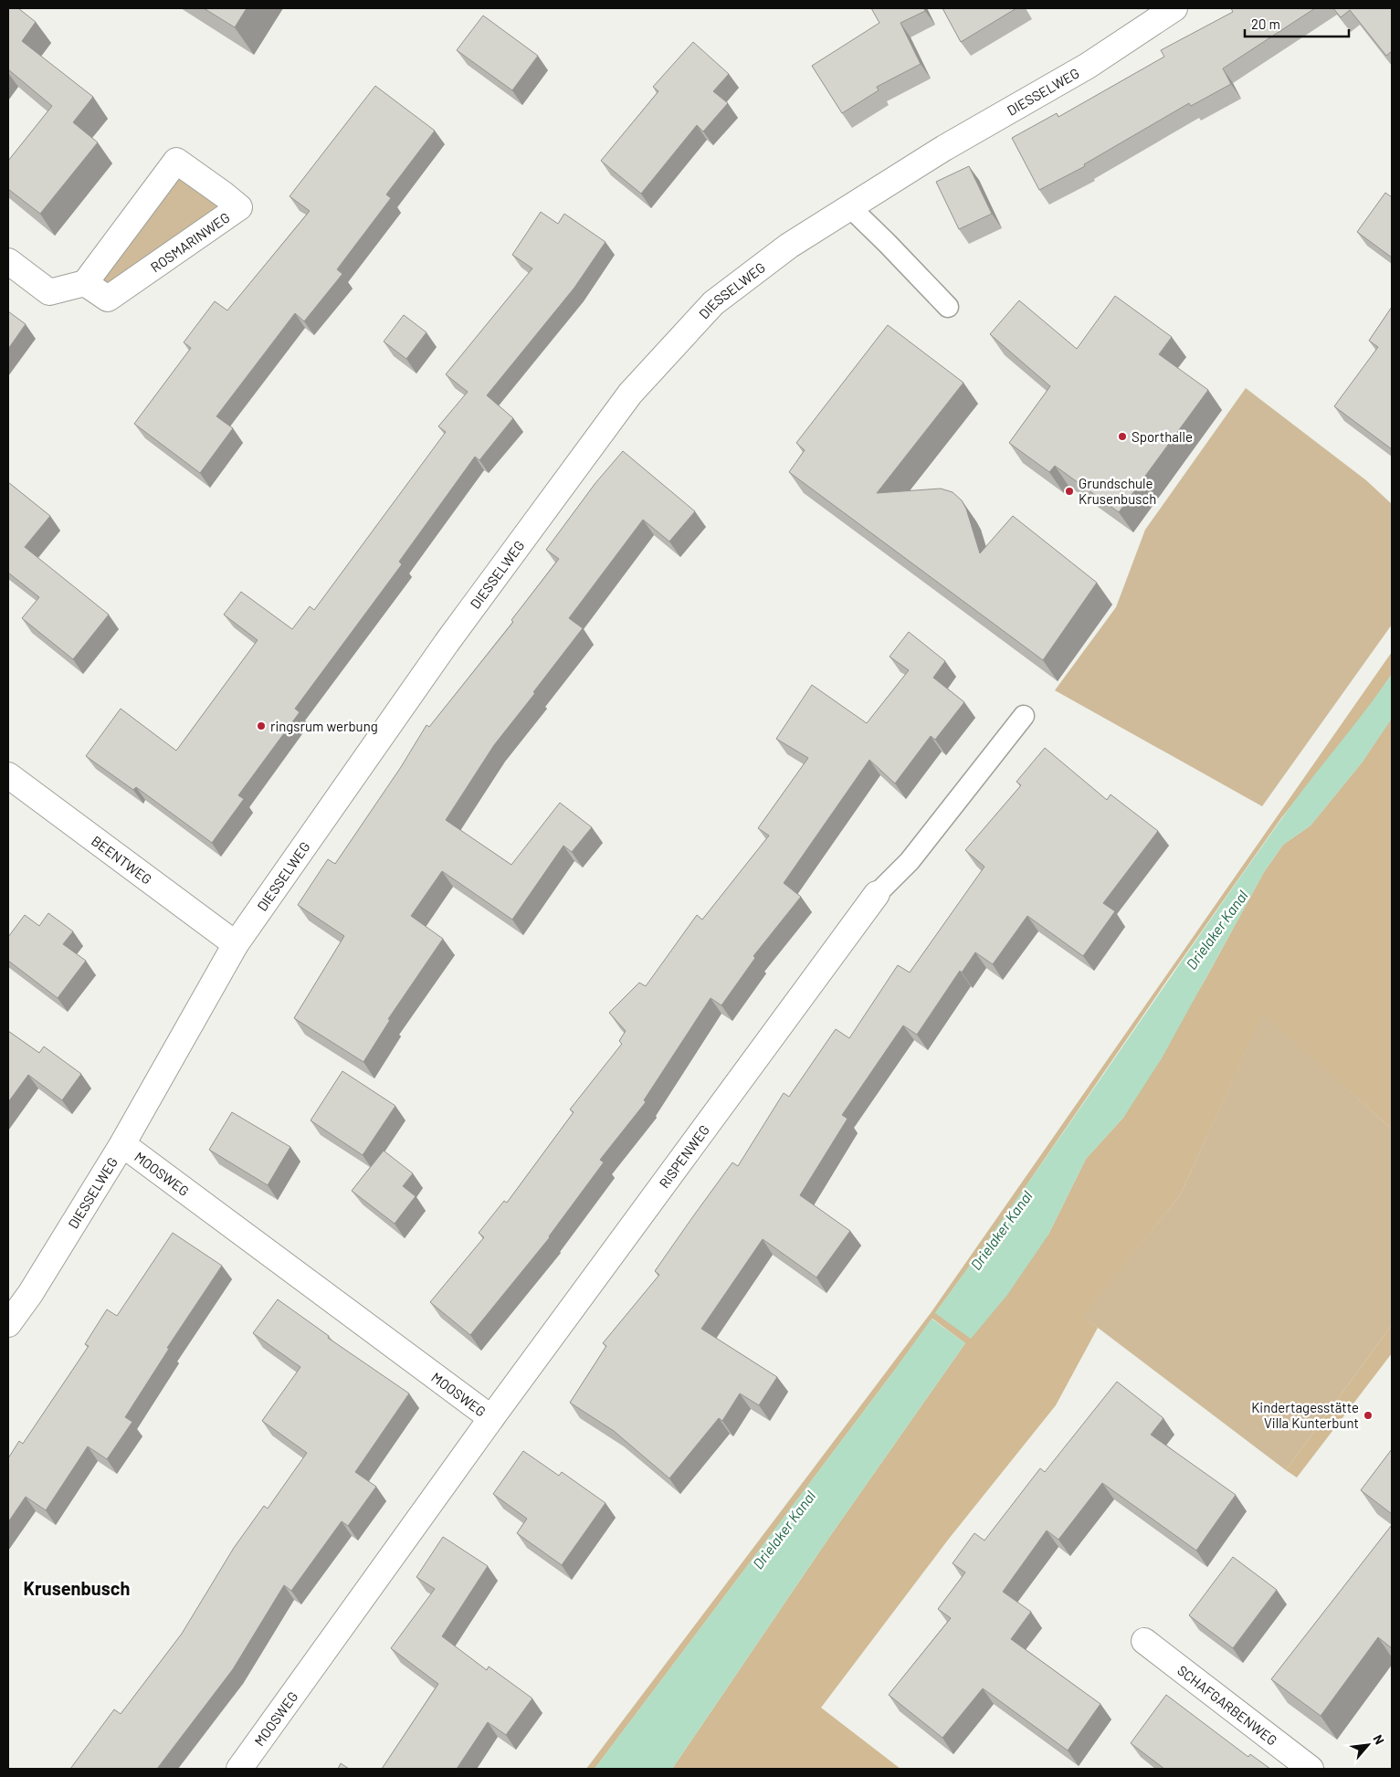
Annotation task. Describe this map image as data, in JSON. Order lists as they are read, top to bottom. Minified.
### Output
{"streets":{"street":["DIESSELWEG","ROSMARINWEG","BEENTWEG","RISPENWEG","MOOSWEG","SCHAFGARBENWEG"]},"crossings":[["DIESSELWEG","BEENTWEG"],["DIESSELWEG","MOOSWEG"],["RISPENWEG","MOOSWEG"]],"districts":["Krusenbusch"],"water":["Drielaker Kanal"],"places":["Sporthalle","Grundschule Krusenbusch","ringsrum werbung","Kindertagesstätte Villa Kunterbunt"],"scale_bar":"20 m","north":"top right"}
